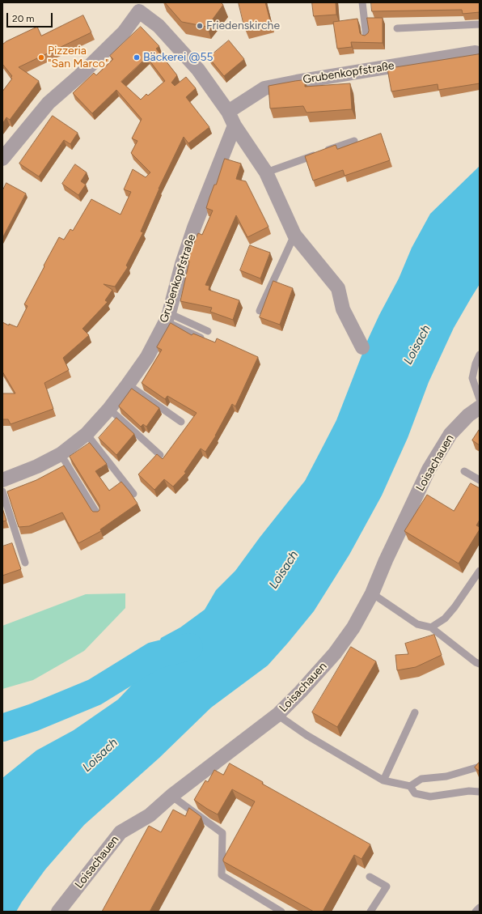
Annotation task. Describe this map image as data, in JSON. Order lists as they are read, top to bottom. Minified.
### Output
{"streets":{"street":["Grubenkopfstraße","Loisachauen"]},"water":["Loisach"],"places":["Friedenskirche","Pizzeria \"San Marco\"","Bäckerei @55"],"scale_bar":"20 m"}
